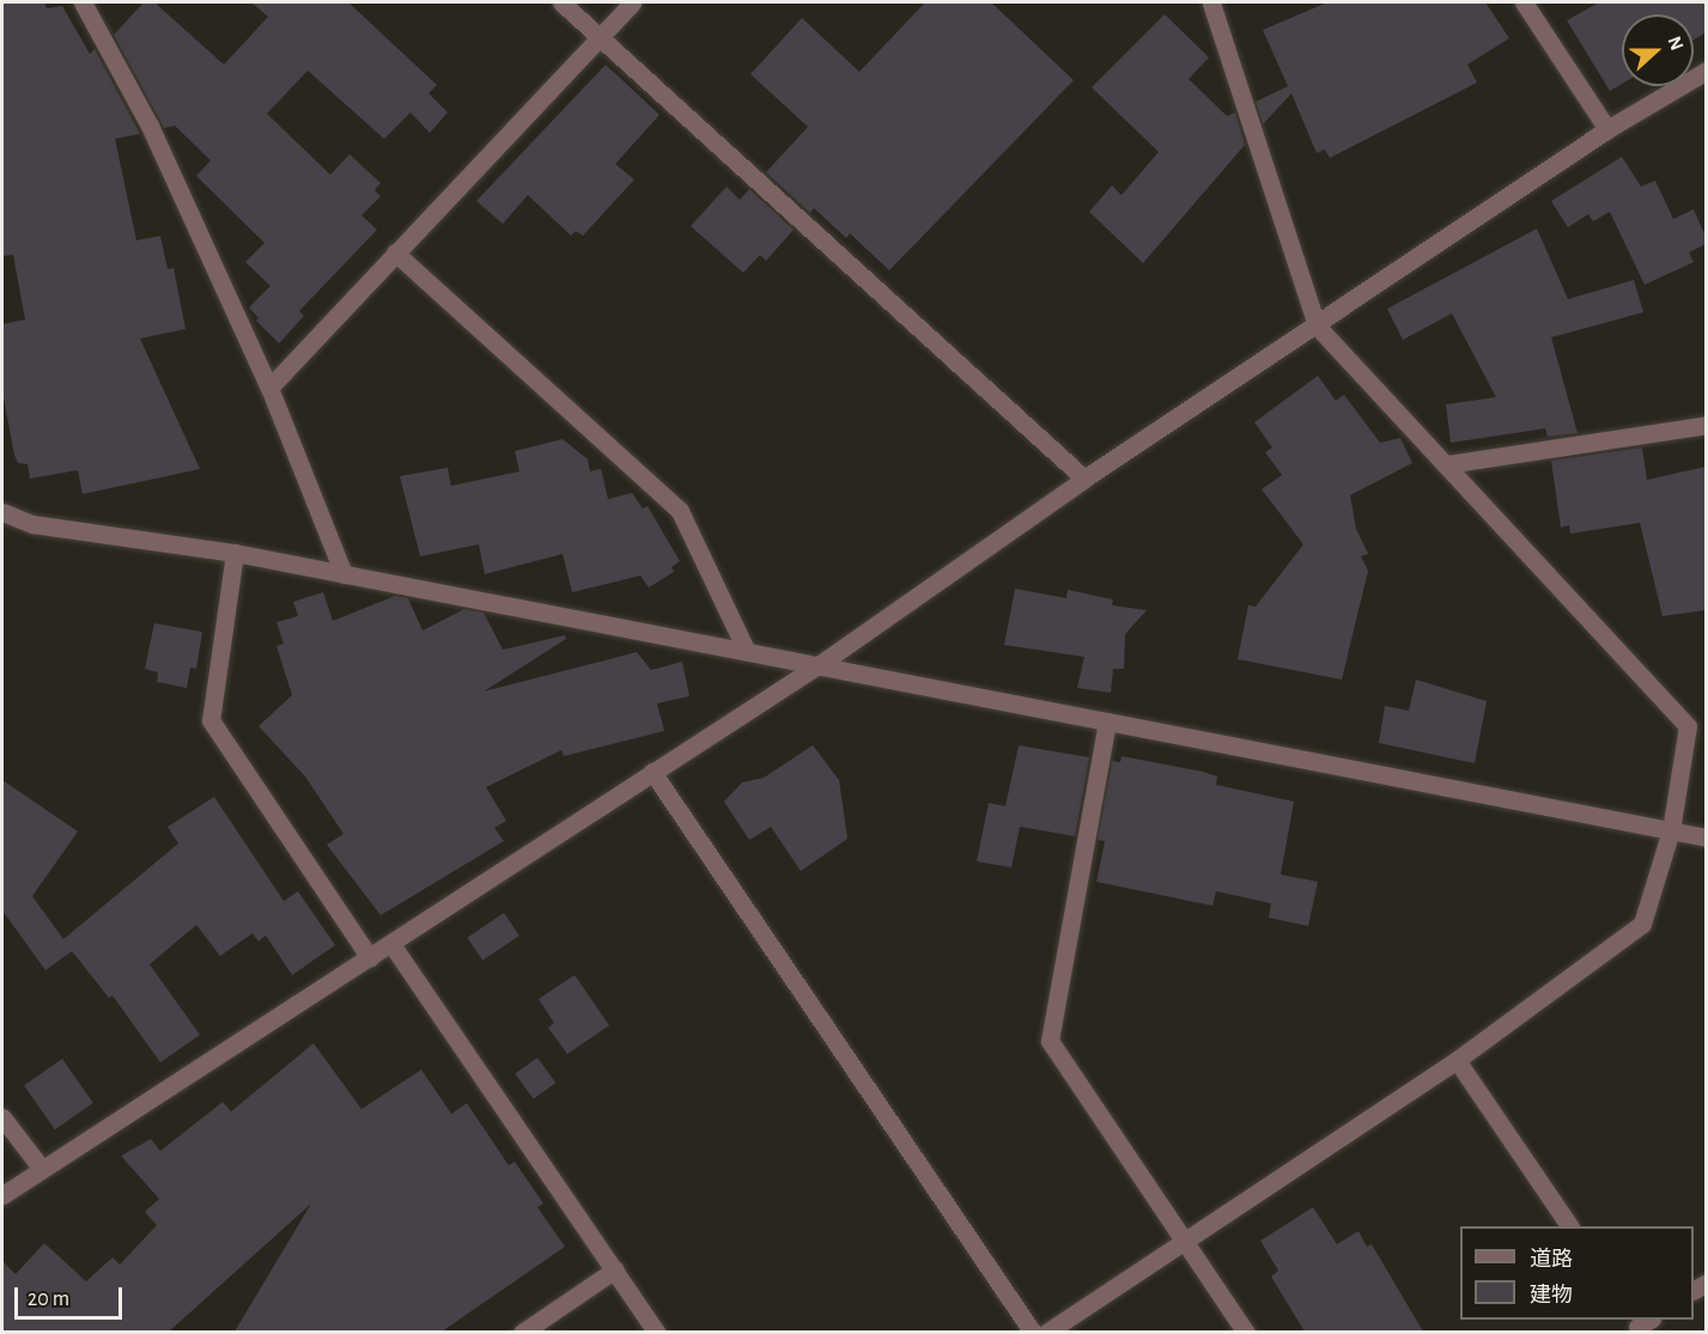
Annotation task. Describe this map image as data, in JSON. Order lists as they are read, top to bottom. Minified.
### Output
{"legend":["道路","建物"],"scale_bar":"20 m","north":"right"}
